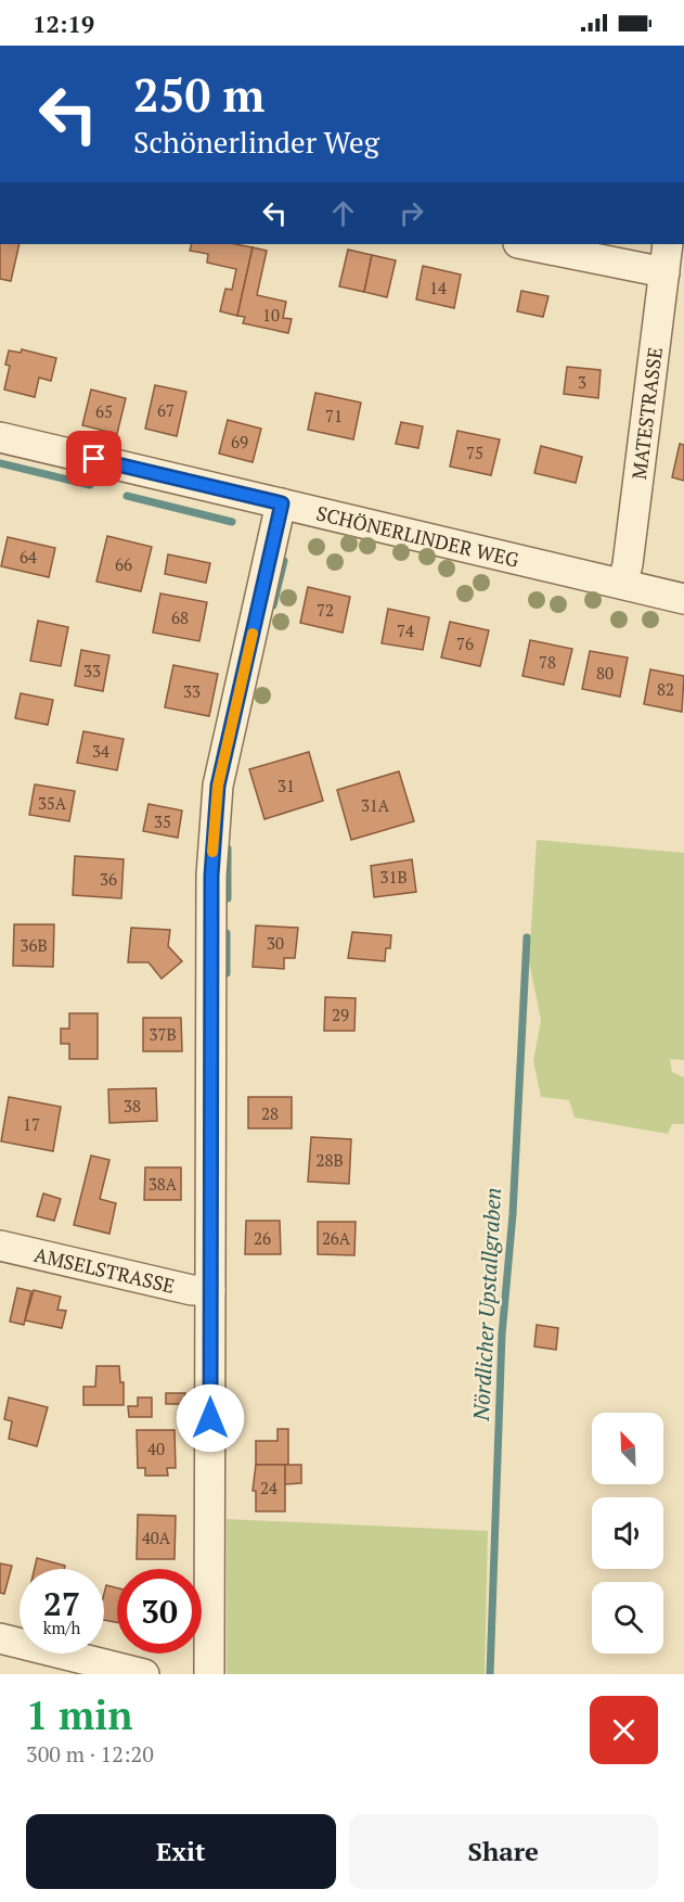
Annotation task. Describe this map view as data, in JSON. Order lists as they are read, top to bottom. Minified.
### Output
{"streets":{"street":["MATESTRASSE","SCHÖNERLINDER WEG","AMSELSTRASSE"]},"crossings":[["MATESTRASSE","SCHÖNERLINDER WEG"]],"water":["Nördlicher Upstallgraben"],"house_numbers":["14","10","3","67","65","71","69","75","64","66","72","68","74","76","78","33","80","82","33","34","31","35A","31A","35","31B","36","30","36B","29","37B","38","28","17","28B","38A","26","26A","40","24","40A"],"north":"top left","page":{"status":"12:19","turn":["250 m","Schönerlinder Weg"],"speed":"27 km/h","limit":"30","heading":["1 min","300 m · 12:20"],"buttons":["Exit","Share"]}}
